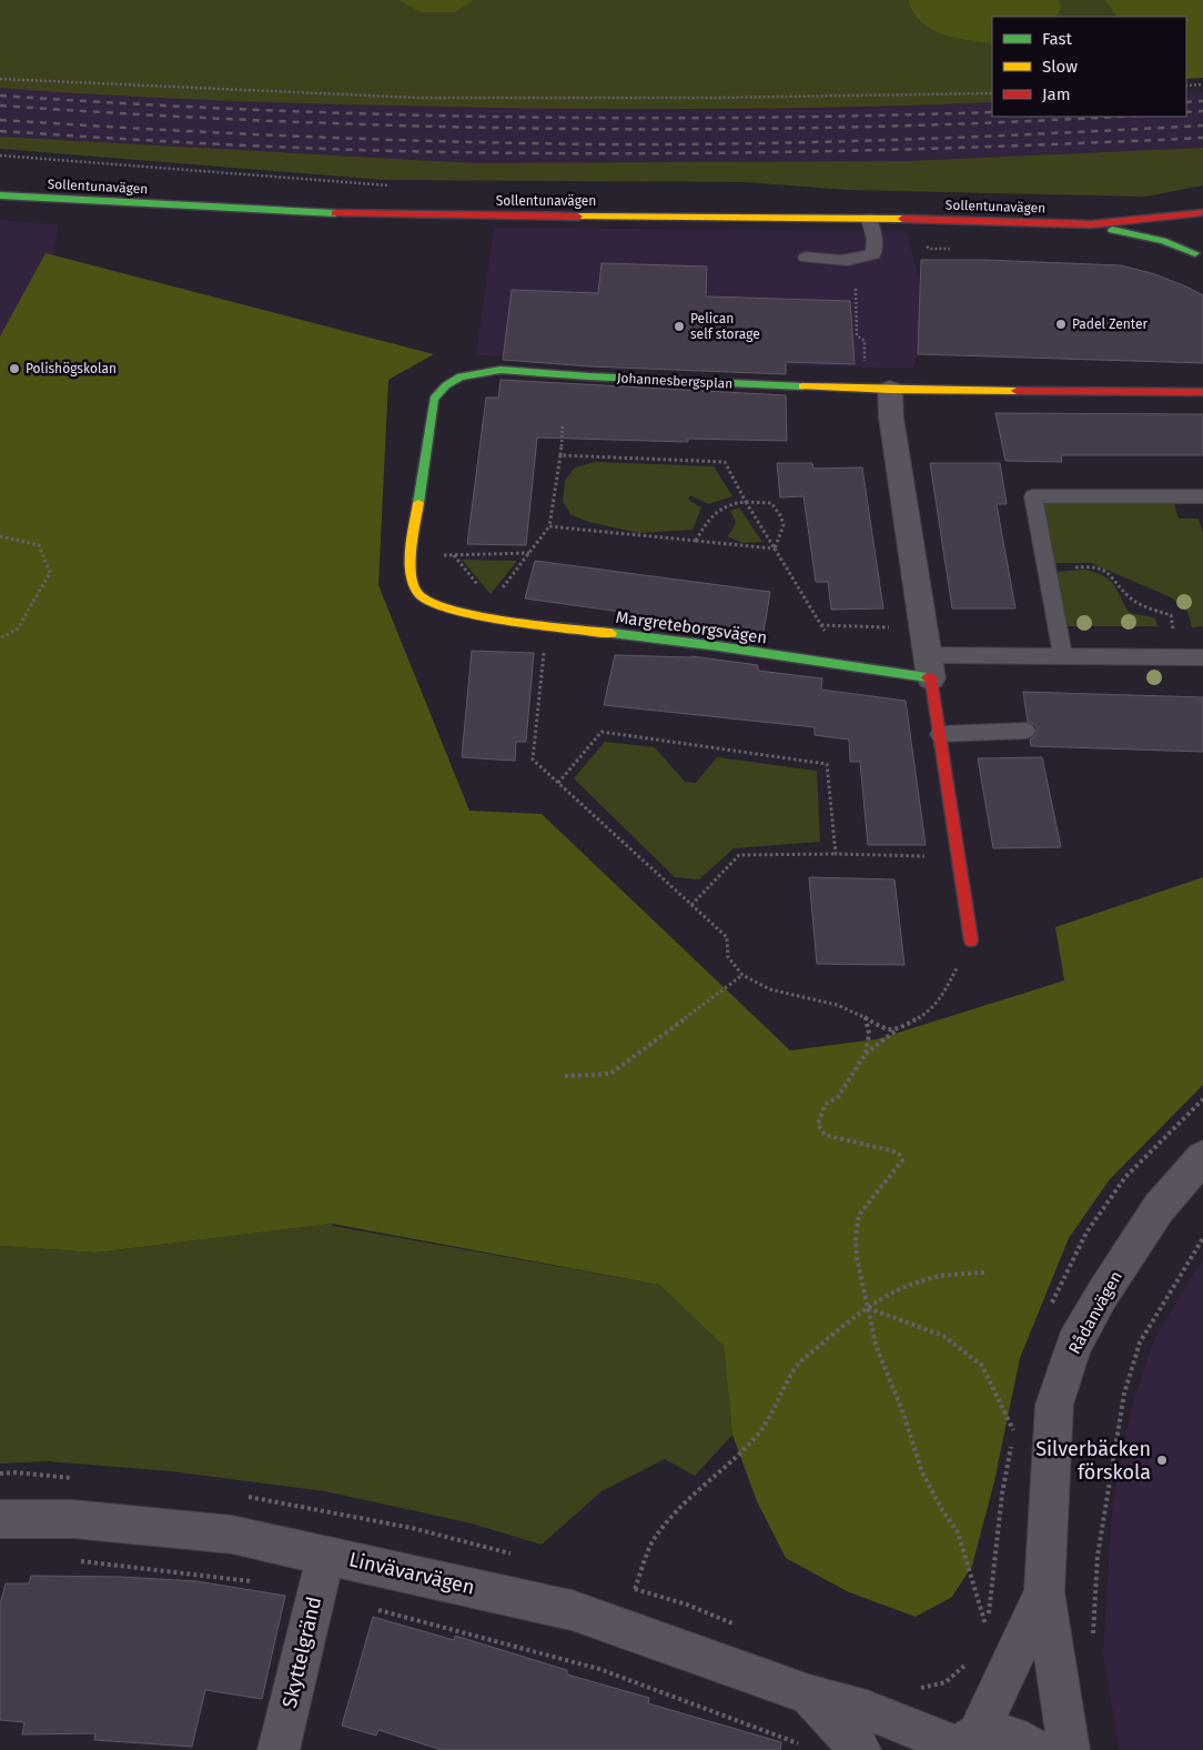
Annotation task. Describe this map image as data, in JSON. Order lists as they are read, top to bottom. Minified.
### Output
{"streets":{"street":["Sollentunavägen","Johannesbergsplan","Margreteborgsvägen","Rådanvägen","Linvävarvägen","Skyttelgränd"]},"crossings":[["Johannesbergsplan","Margreteborgsvägen"],["Rådanvägen","Linvävarvägen"],["Linvävarvägen","Skyttelgränd"]],"places":["Padel Zenter","Pelican self storage","Polishögskolan","Silverbäcken förskola"],"legend":["Fast","Slow","Jam"]}
